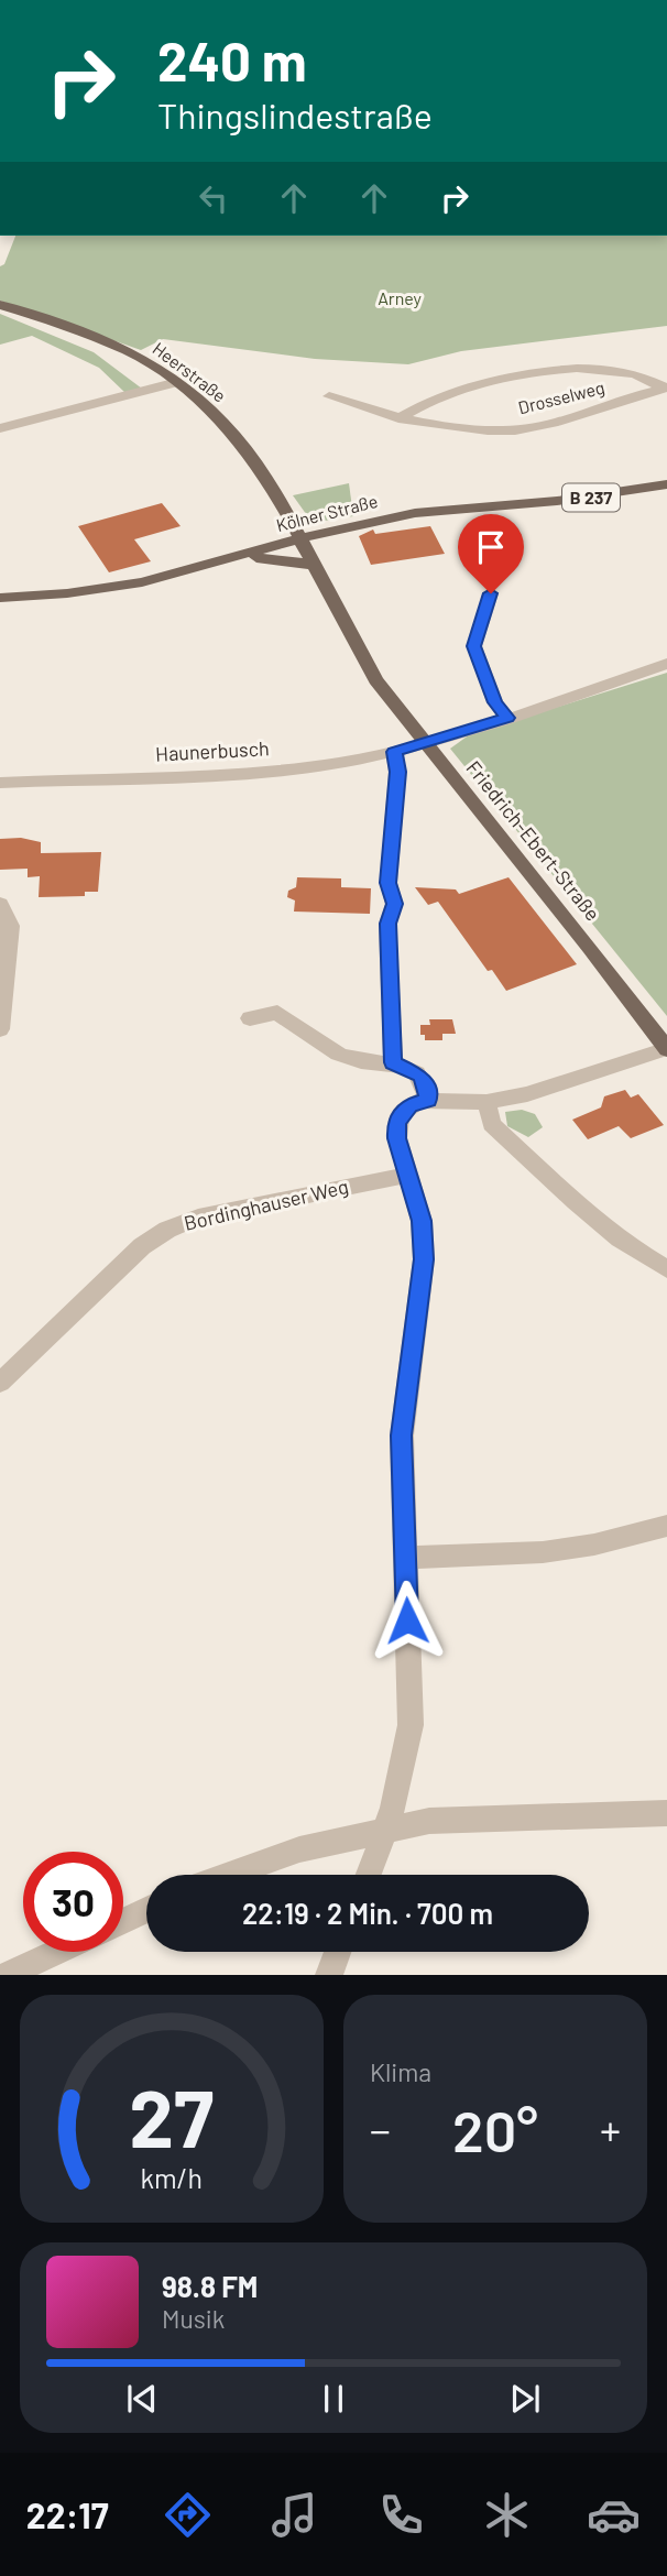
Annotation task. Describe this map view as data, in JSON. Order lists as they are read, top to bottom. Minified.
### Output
{"streets":{"main road":["Heerstraße","B 237","Kölner Straße","Friedrich-Ebert-Straße"],"street":["Drosselweg","Haunerbusch","Bordinghauser Weg"]},"crossings":[["Heerstraße","Kölner Straße"],["Heerstraße","Friedrich-Ebert-Straße"],["Kölner Straße","Friedrich-Ebert-Straße"],["Haunerbusch","Friedrich-Ebert-Straße"]],"parks":["Arney"],"page":{"turn":["240 m","Thingslindestraße"],"limit":"30","trip":"22:19 · 2 Min. · 700 m","tile":"Klima","heat":["−","20°","+"],"song":["98.8 FM","Musik"],"tabs":"22:17","gauge":["27","km/h"]}}
